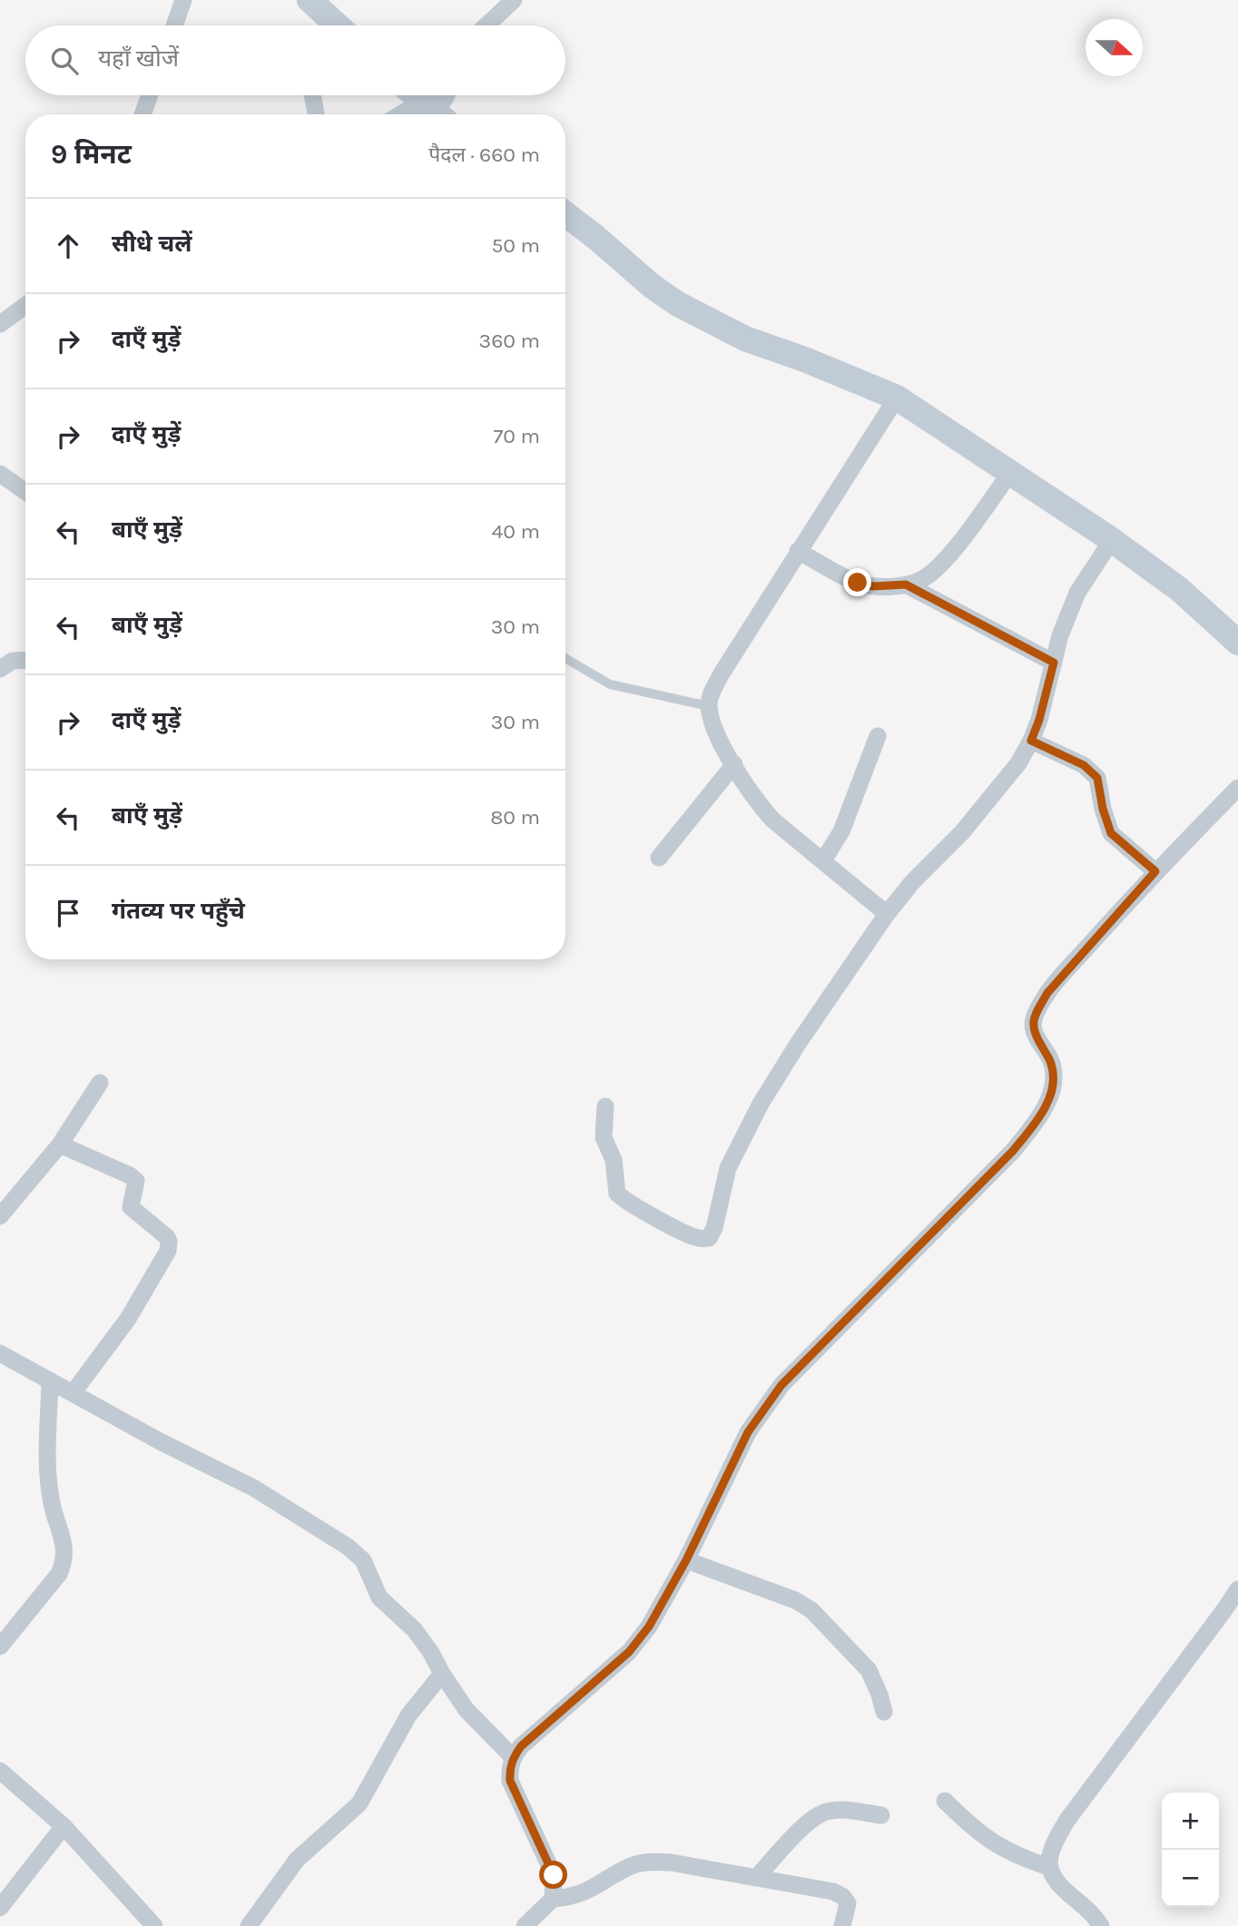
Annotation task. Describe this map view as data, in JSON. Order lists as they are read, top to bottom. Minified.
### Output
{"north":"right","page":{"search":"यहाँ खोजें","heading":["9 मिनट","पैदल · 660 m"],"list":[["सीधे चलें","50 m"],["दाएँ मुड़ें","360 m"],["दाएँ मुड़ें","70 m"],["बाएँ मुड़ें","40 m"],["बाएँ मुड़ें","30 m"],["दाएँ मुड़ें","30 m"],["बाएँ मुड़ें","80 m"],"गंतव्य पर पहुँचे"],"map_buttons":["+","−"]}}
